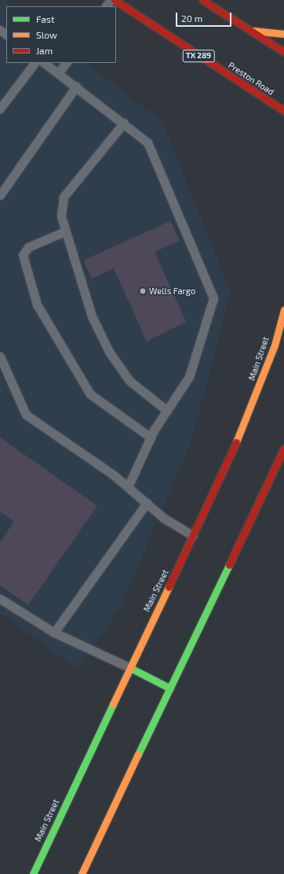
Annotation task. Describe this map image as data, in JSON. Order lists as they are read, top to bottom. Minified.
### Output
{"streets":{"main road":["TX 289","Preston Road","Main Street"]},"places":["Wells Fargo"],"legend":["Fast","Slow","Jam"],"scale_bar":"20 m"}
